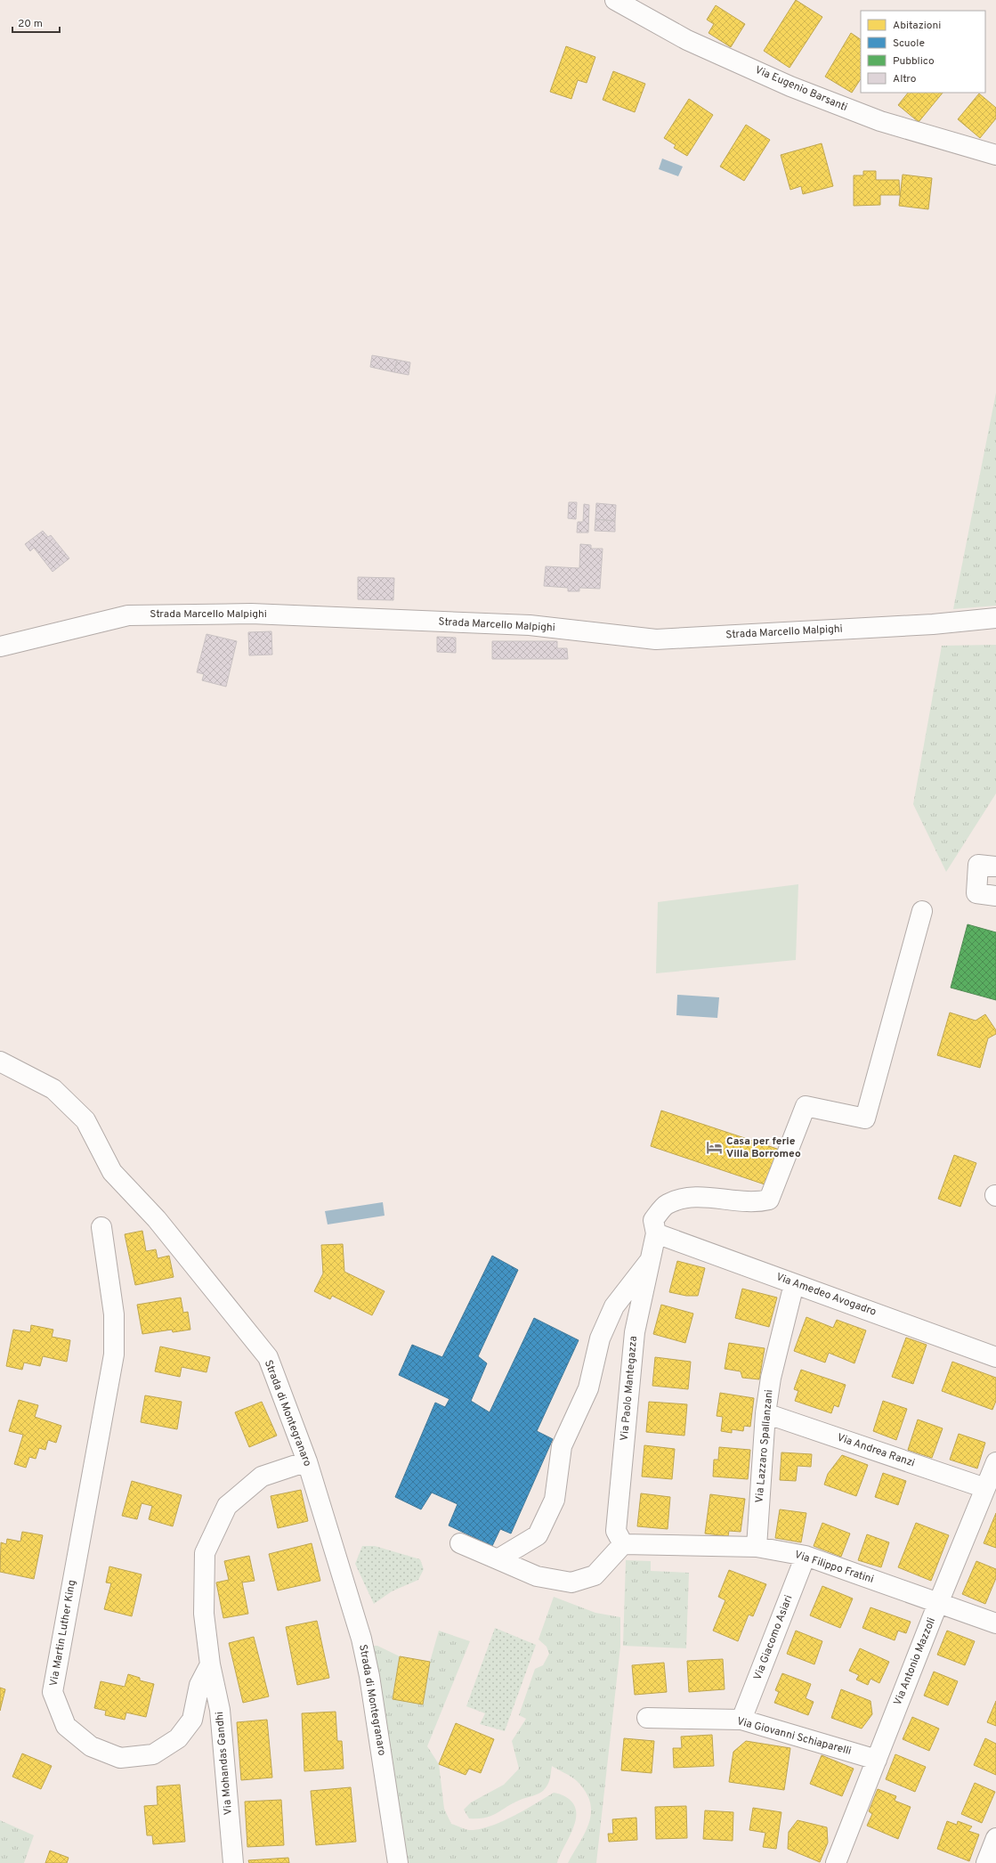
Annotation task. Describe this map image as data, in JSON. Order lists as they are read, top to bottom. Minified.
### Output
{"streets":{"street":["Via Eugenio Barsanti","Strada Marcello Malpighi","Via Amedeo Avogadro","Via Paolo Mantegazza","Strada di Montegranaro","Via Lazzaro Spallanzani","Via Andrea Ranzi","Via Filippo Fratini","Via Martin Luther King","Via Giacomo Asiari","Via Antonio Mazzoli","Via Giovanni Schiaparelli","Via Mohandas Gandhi"]},"crossings":[["Via Amedeo Avogadro","Via Paolo Mantegazza"],["Via Amedeo Avogadro","Via Lazzaro Spallanzani"],["Via Paolo Mantegazza","Via Filippo Fratini"],["Via Lazzaro Spallanzani","Via Andrea Ranzi"],["Via Lazzaro Spallanzani","Via Filippo Fratini"],["Via Andrea Ranzi","Via Antonio Mazzoli"],["Via Filippo Fratini","Via Giacomo Asiari"],["Via Filippo Fratini","Via Antonio Mazzoli"],["Via Martin Luther King","Via Mohandas Gandhi"],["Via Giacomo Asiari","Via Giovanni Schiaparelli"],["Via Antonio Mazzoli","Via Giovanni Schiaparelli"]],"places":{"hotel":["Casa per ferie Villa Borromeo"]},"legend":["Abitazioni","Scuole","Pubblico","Altro"],"scale_bar":"20 m"}
